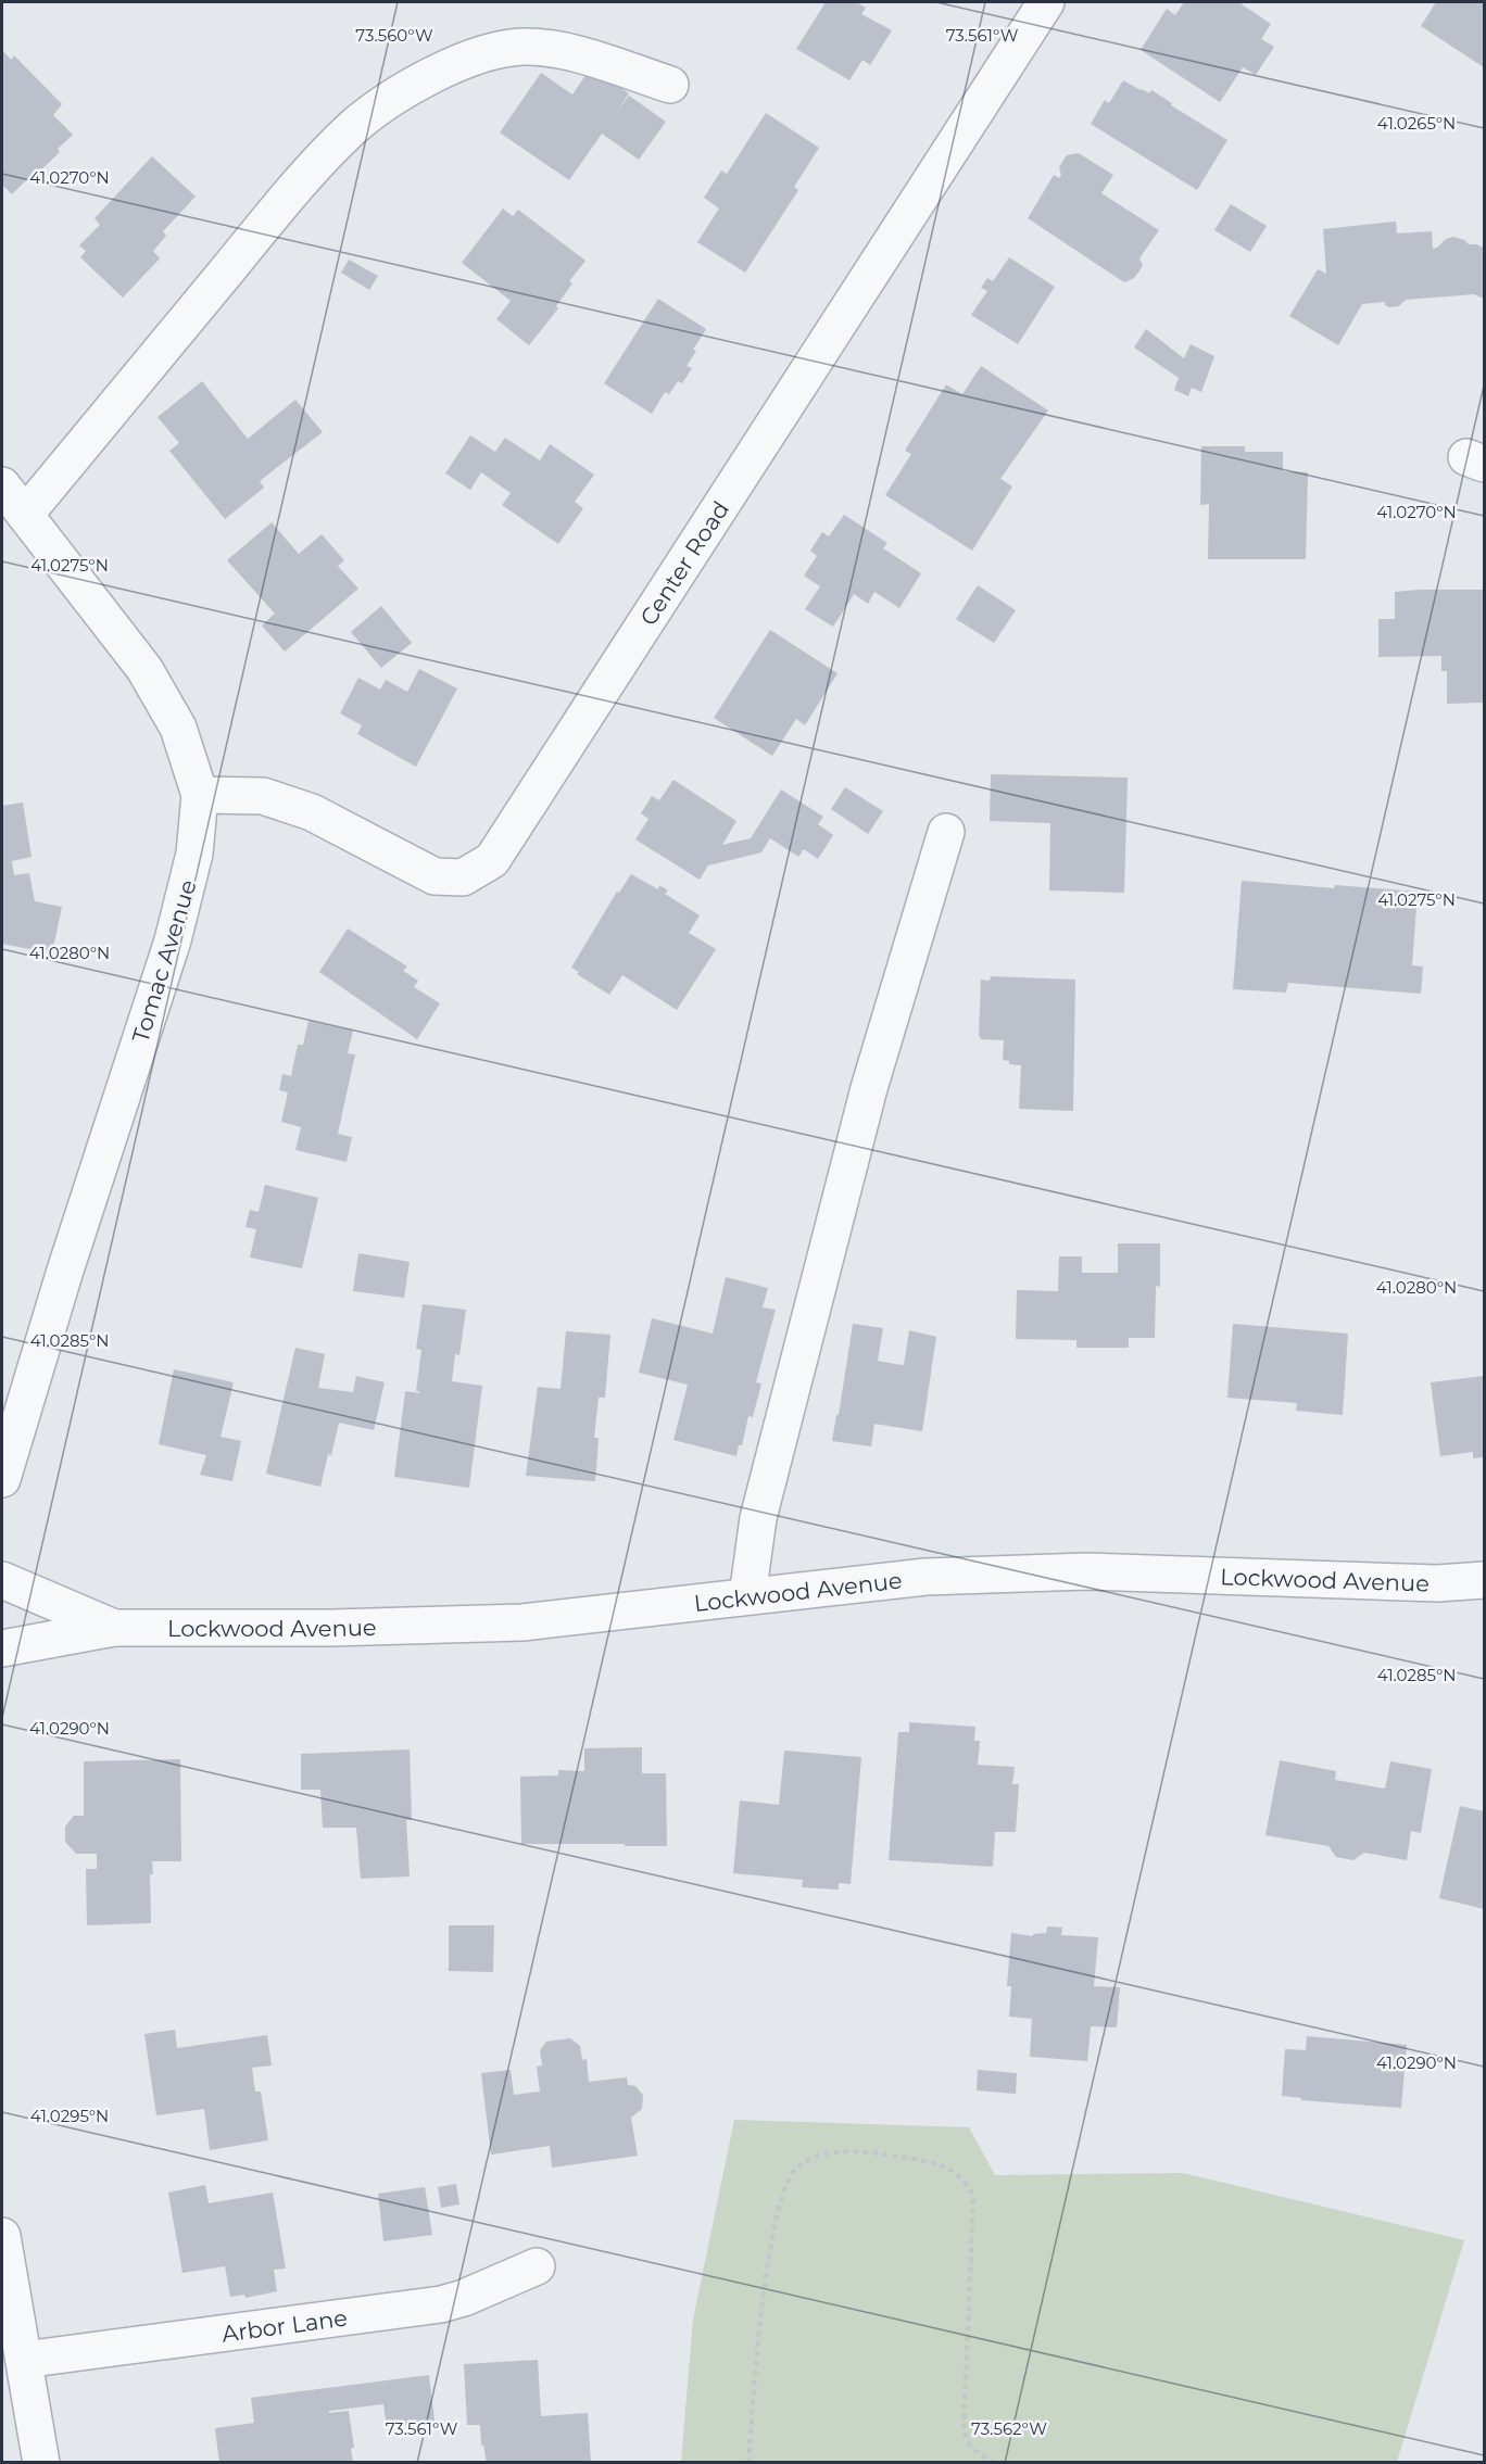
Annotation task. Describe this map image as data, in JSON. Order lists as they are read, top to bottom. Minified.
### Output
{"streets":{"street":["Center Road","Tomac Avenue","Lockwood Avenue","Arbor Lane"]},"crossings":[["Center Road","Tomac Avenue"]],"coordinates":["73.560°W","73.561°W","41.0265°N","41.0270°N","41.0275°N","41.0280°N","41.0285°N","41.0290°N","41.0295°N","73.562°W"]}
